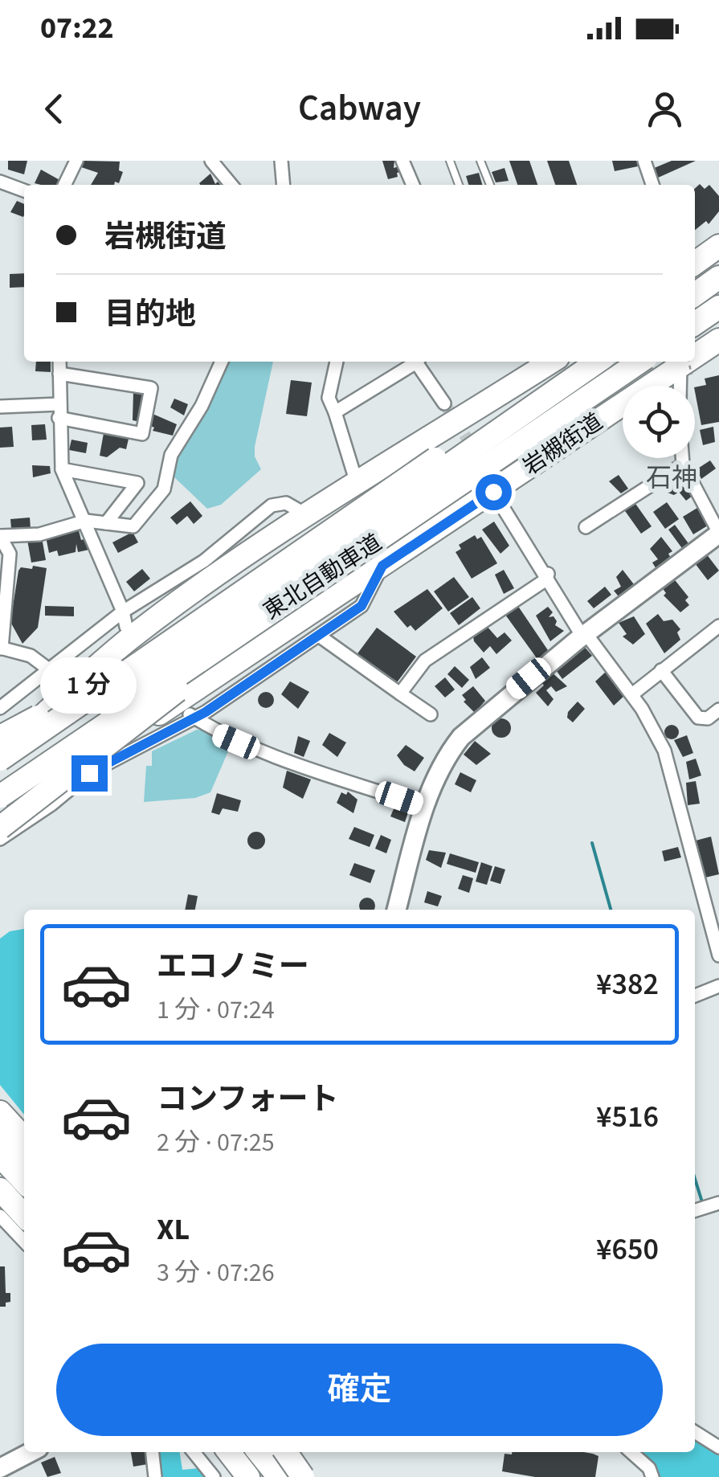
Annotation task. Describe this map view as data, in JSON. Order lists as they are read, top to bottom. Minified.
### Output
{"streets":{"highway":["岩槻街道","東北自動車道"]},"districts":["石神"],"page":{"status":"07:22","header":"Cabway","banner":["岩槻街道","目的地"],"bubble":"1 分","list":[{"name":"エコノミー","note":"1 分 · 07:24","value":"¥382"},{"name":"コンフォート","note":"2 分 · 07:25","value":"¥516"},{"name":"XL","note":"3 分 · 07:26","value":"¥650"}],"buttons":"確定"}}
